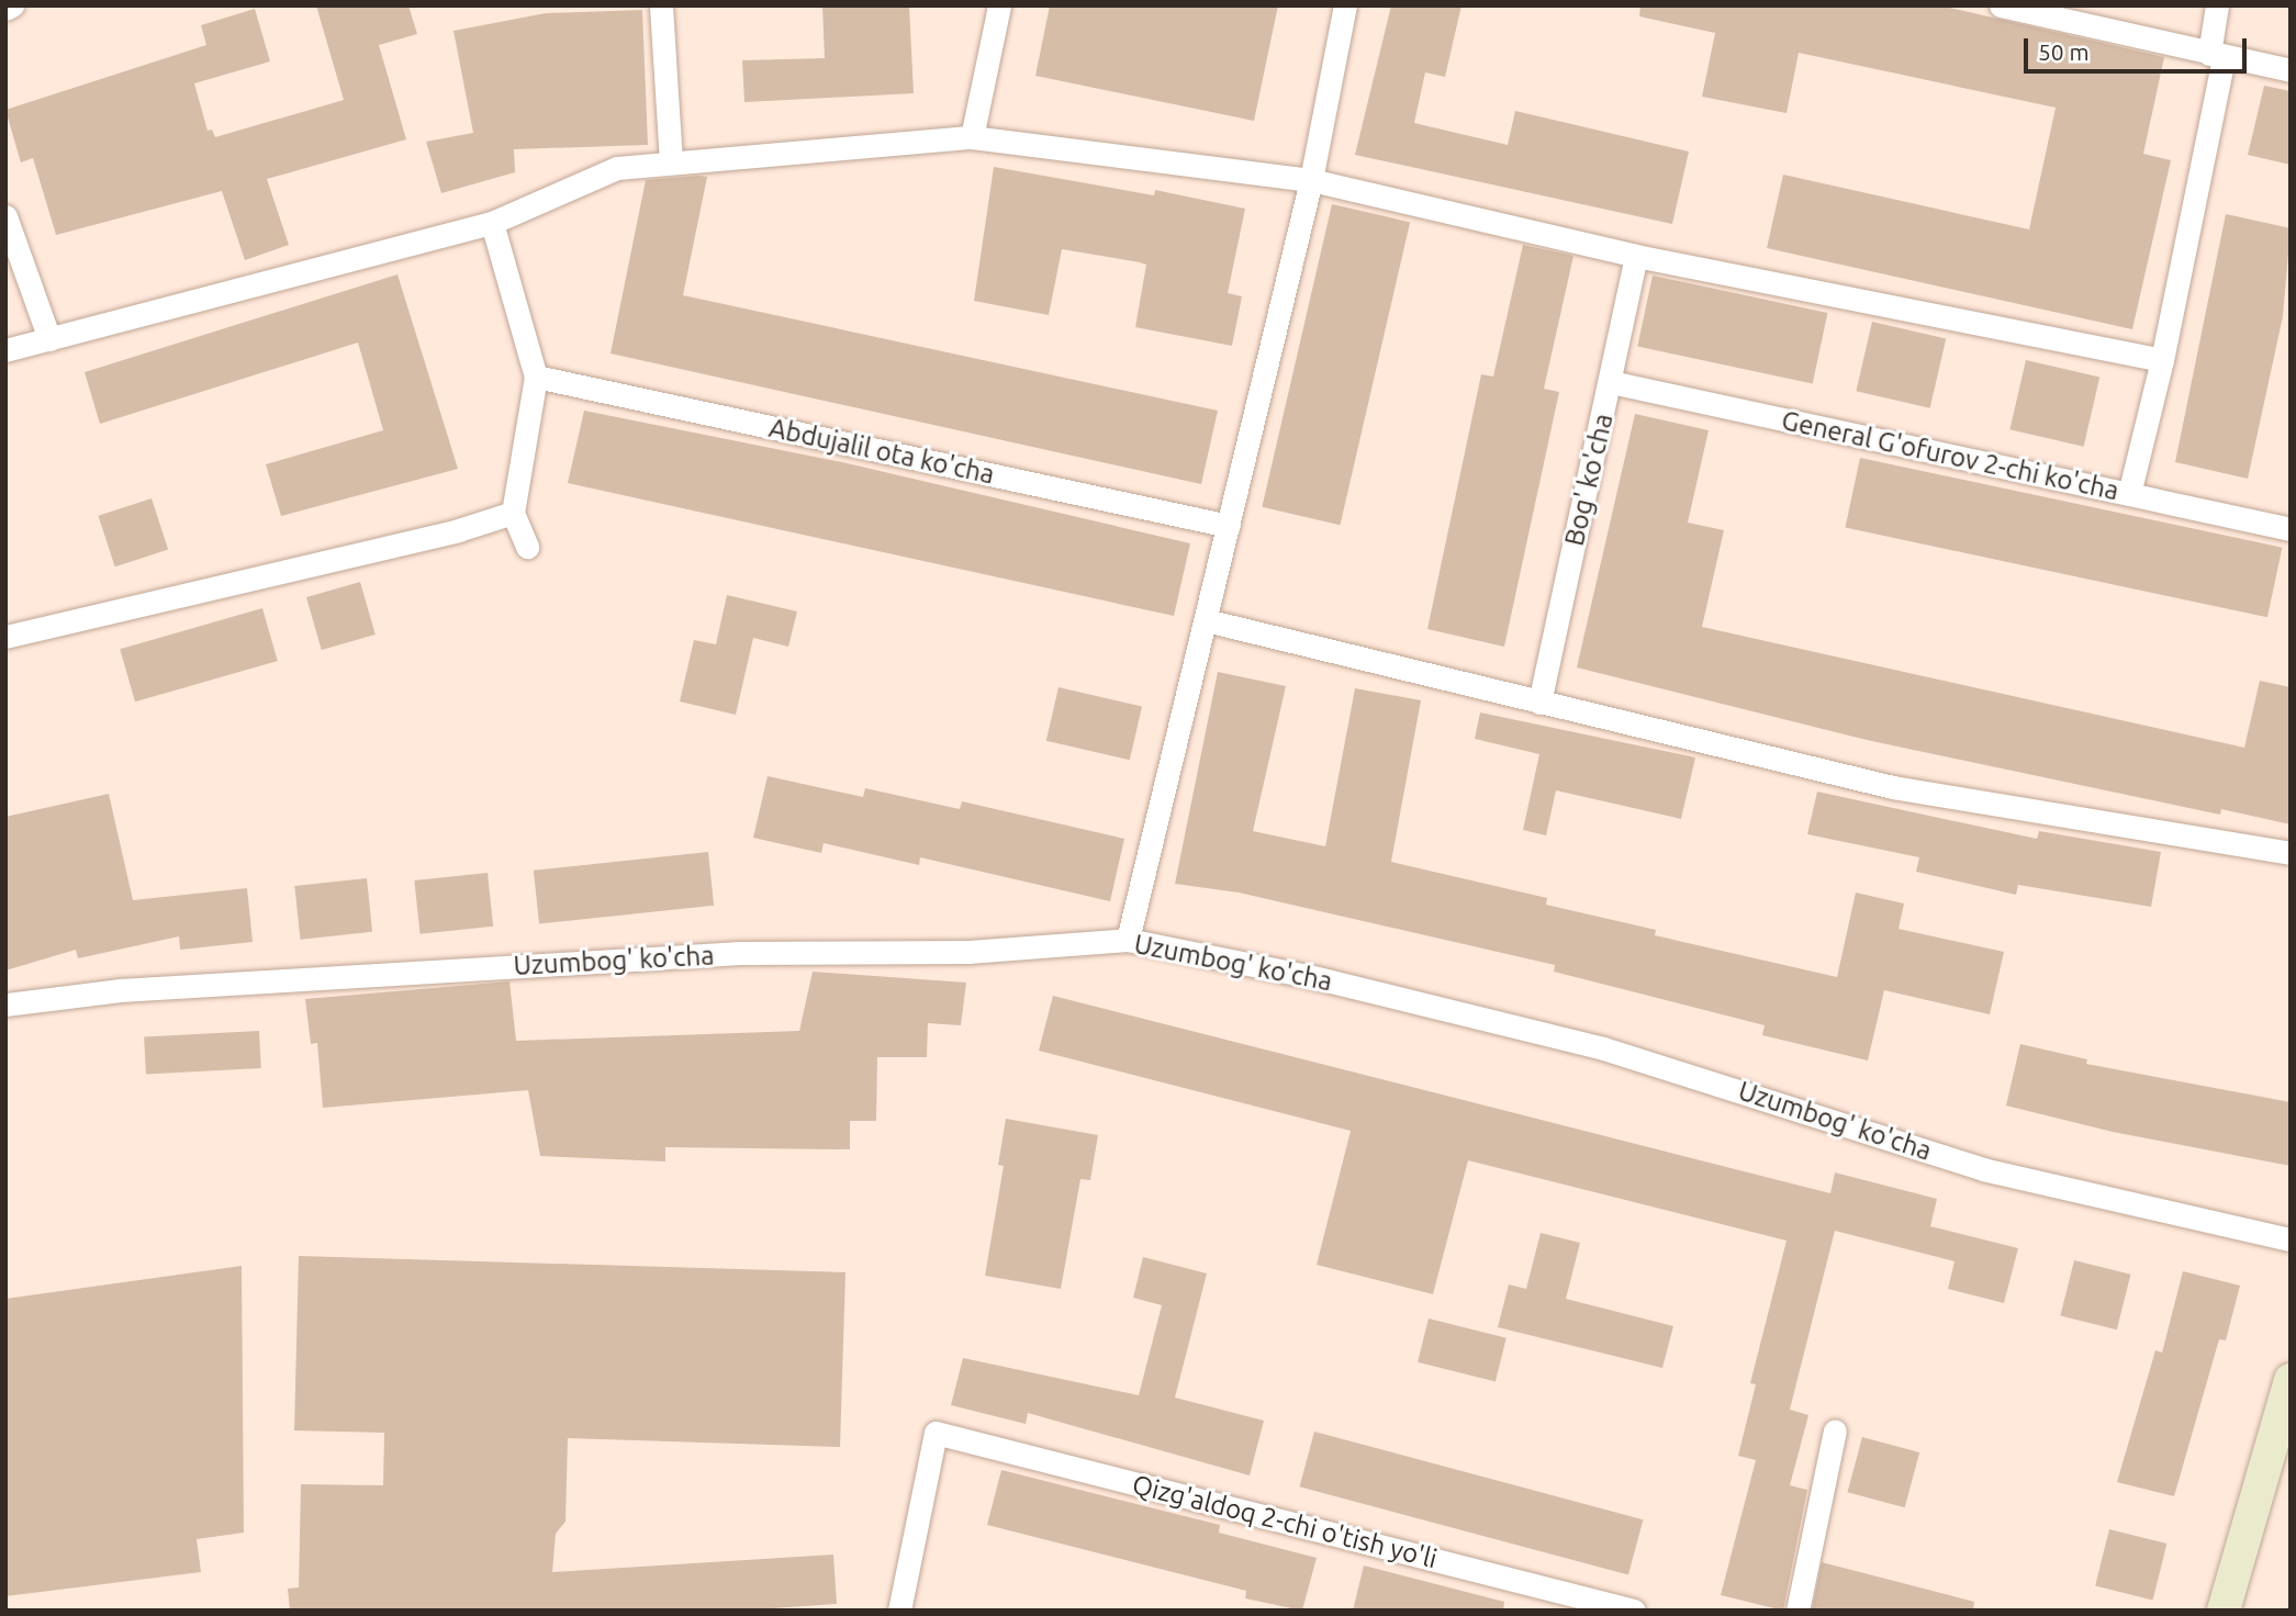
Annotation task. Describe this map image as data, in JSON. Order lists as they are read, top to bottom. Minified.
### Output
{"streets":{"street":["Abdujalil ota ko'cha","General G'ofurov 2-chi ko'cha","Bog' ko'cha","Uzumbog' ko'cha","Qizg'aldoq 2-chi o'tish yo'li"]},"crossings":[["General G'ofurov 2-chi ko'cha","Bog' ko'cha"]],"scale_bar":"50 m"}
